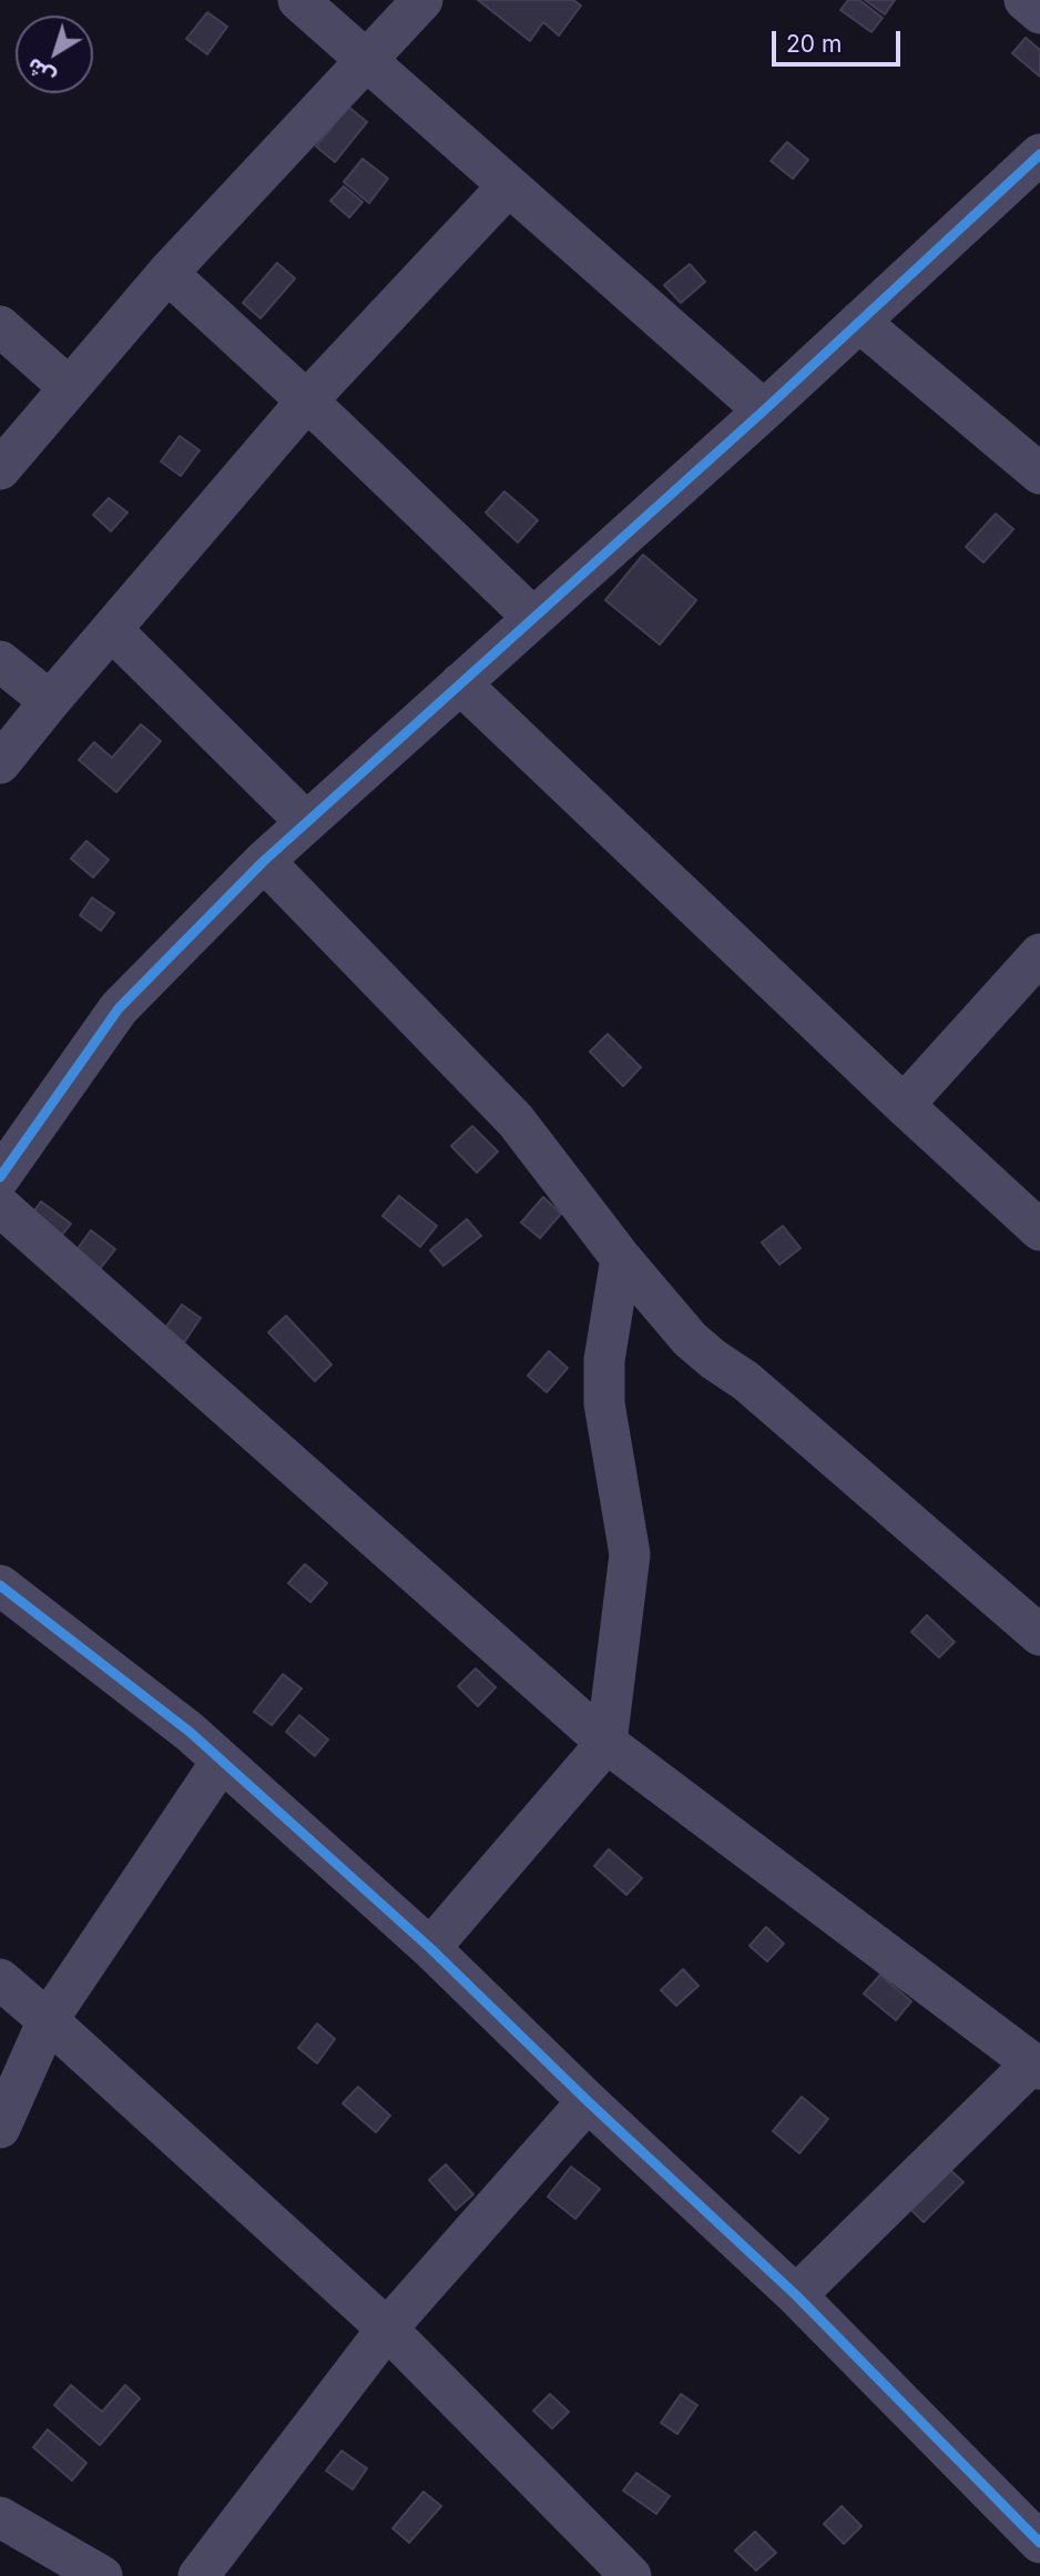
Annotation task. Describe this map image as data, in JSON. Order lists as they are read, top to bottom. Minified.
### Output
{"scale_bar":"20 m","north":"bottom left"}
